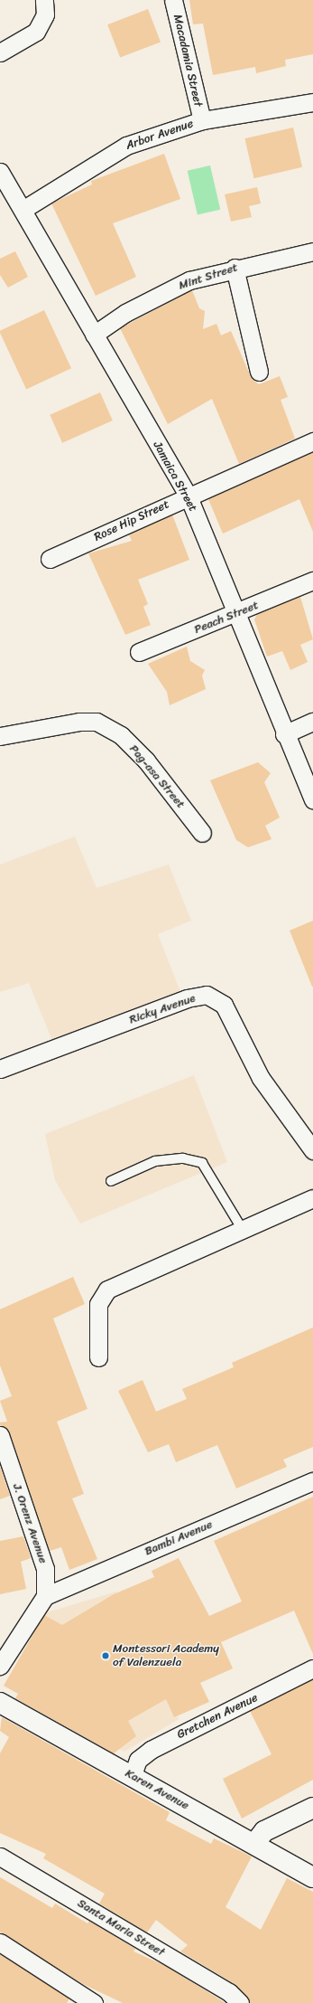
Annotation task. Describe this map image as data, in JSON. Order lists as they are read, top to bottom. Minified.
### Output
{"streets":{"street":["Macadamia Street","Arbor Avenue","Mint Street","Jamaica Street","Rose Hip Street","Peach Street","Pag-asa Street","Ricky Avenue","J. Orenz Avenue","Bambi Avenue","Gretchen Avenue","Karen Avenue","Santa Maria Street"]},"crossings":[["Macadamia Street","Arbor Avenue"],["Arbor Avenue","Jamaica Street"],["Mint Street","Jamaica Street"],["Jamaica Street","Rose Hip Street"],["Jamaica Street","Peach Street"],["J. Orenz Avenue","Bambi Avenue"],["Gretchen Avenue","Karen Avenue"]],"places":["Montessori Academy of Valenzuela"]}
